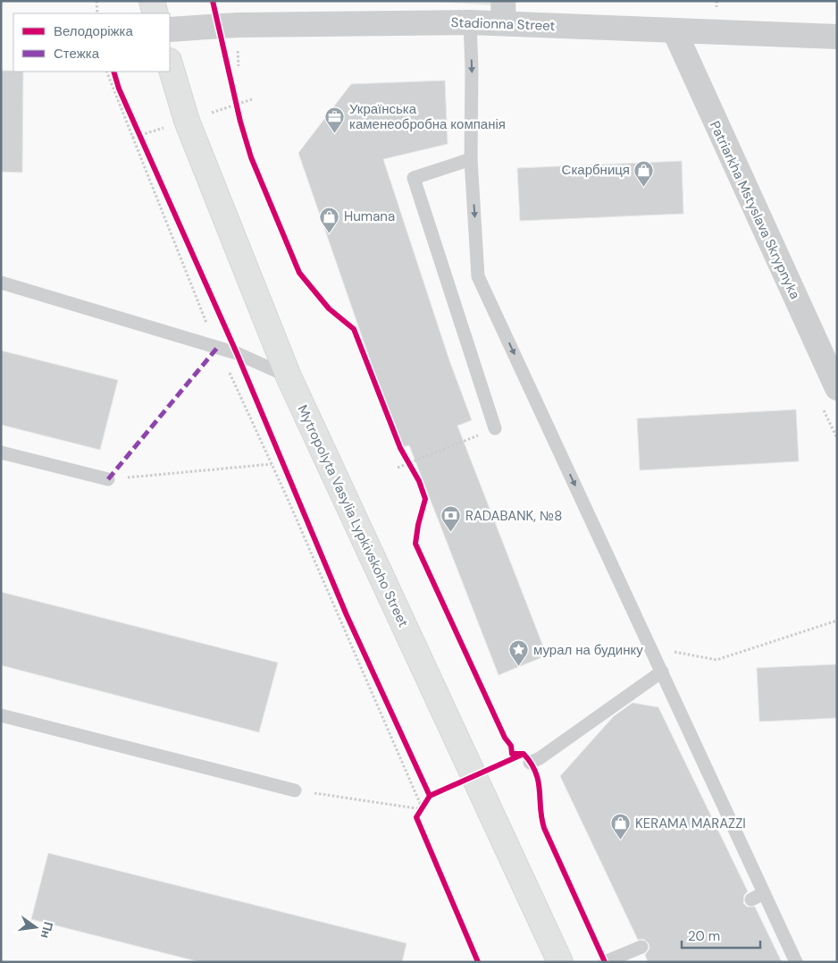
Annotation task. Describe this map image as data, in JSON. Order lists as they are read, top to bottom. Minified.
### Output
{"streets":{"main road":["Mytropolyta Vasylia Lypkivskoho Street"],"street":["Stadionna Street","Patriarkha Mstyslava Skrypnyka"]},"crossings":[["Stadionna Street","Patriarkha Mstyslava Skrypnyka"]],"places":{"office":["Українська каменеобробна компанія"],"shop":["Скарбниця","Humana","KERAMA MARAZZI"],"bank":["RADABANK, №8"],"place":["мурал на будинку"]},"legend":["Велодоріжка","Стежка"],"scale_bar":"20 m","north":"right"}
